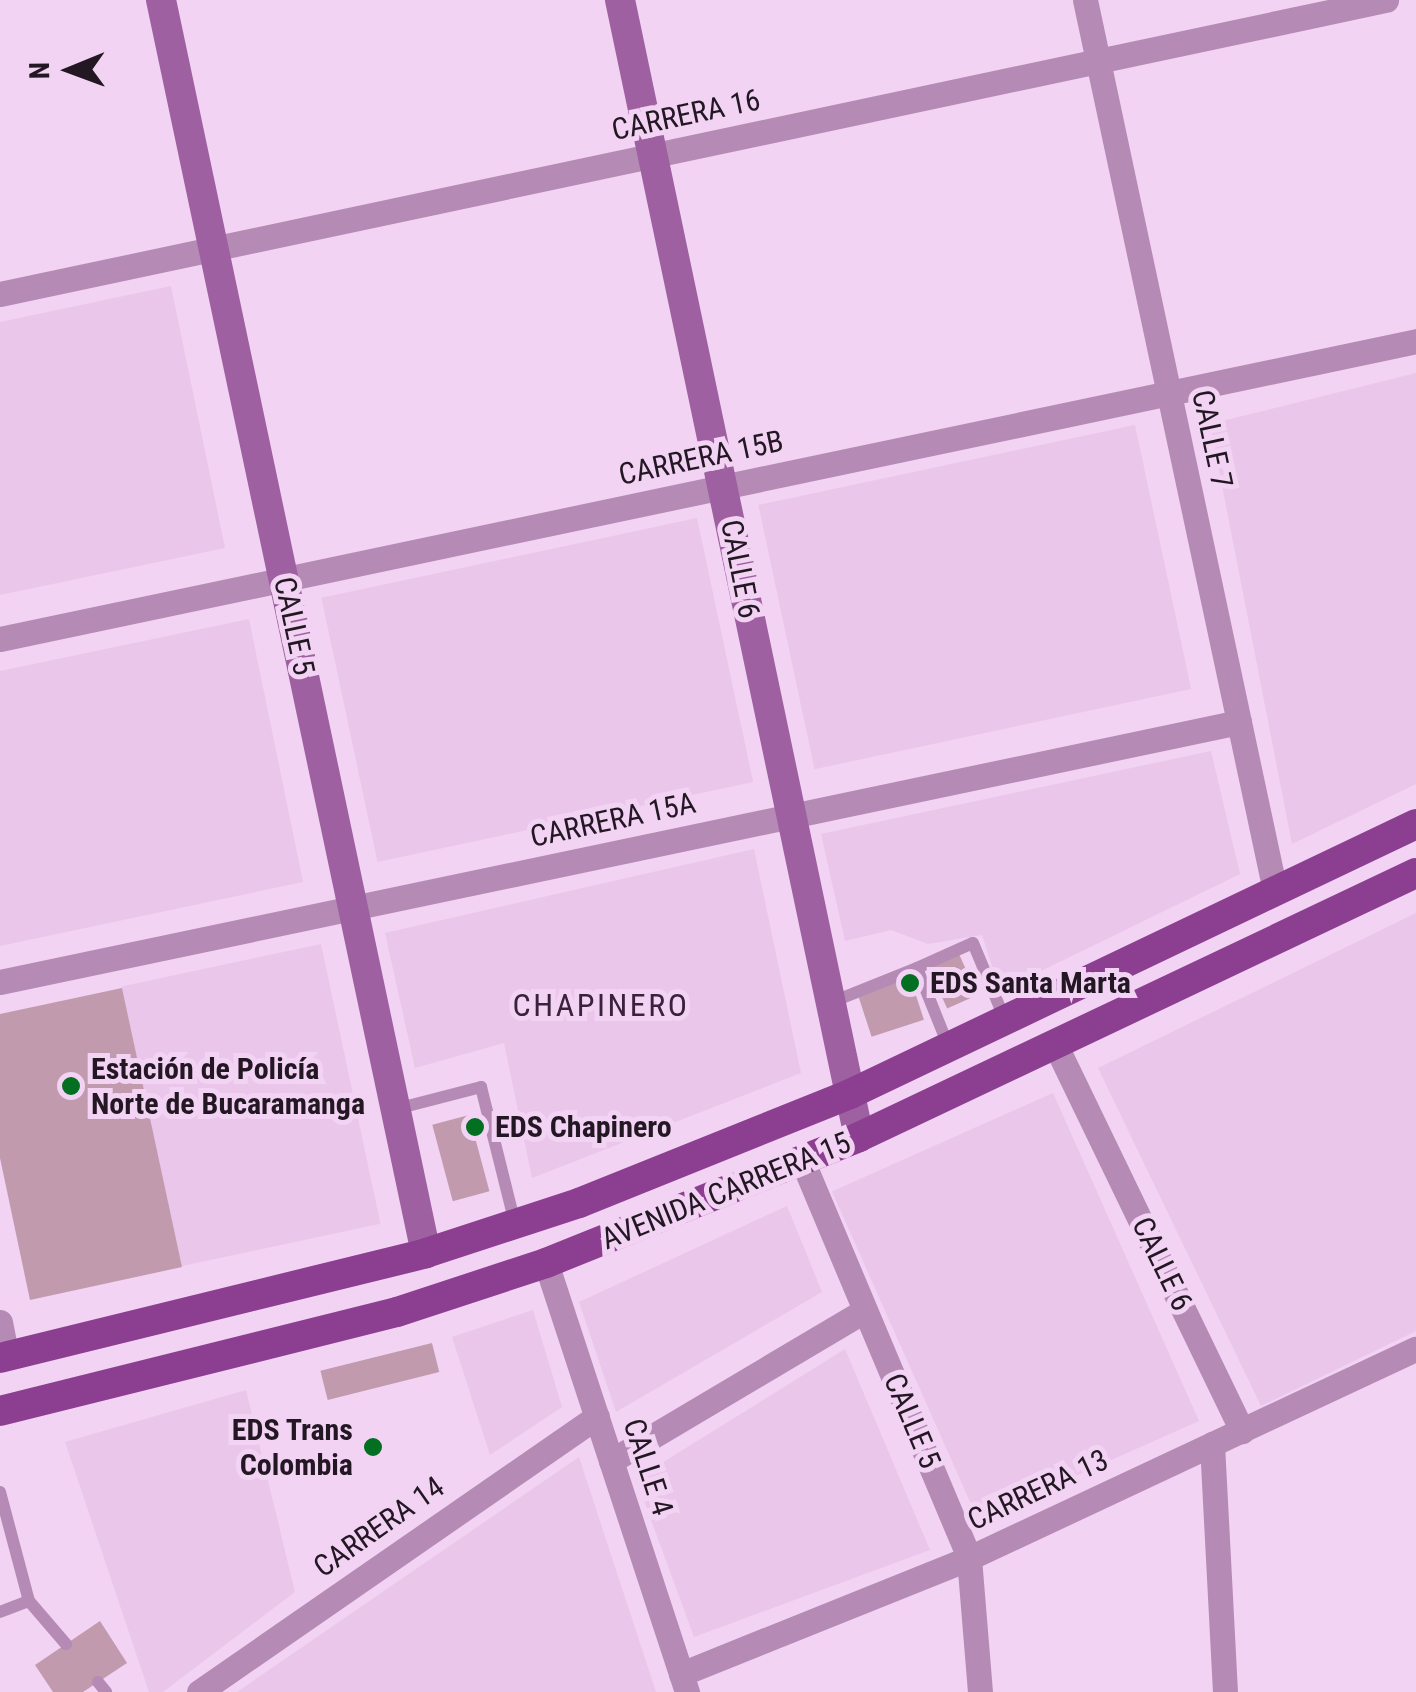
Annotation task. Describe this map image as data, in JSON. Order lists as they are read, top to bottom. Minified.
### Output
{"streets":{"main road":["AVENIDA CARRERA 15"],"street":["CARRERA 16","CALLE 7","CARRERA 15B","CALLE 6","CALLE 5","CARRERA 15A","CALLE 4","CARRERA 13","CARRERA 14"]},"crossings":[["CARRERA 16","CALLE 7"],["CARRERA 16","CALLE 6"],["CARRERA 16","CALLE 5"],["CALLE 7","CARRERA 15B"],["CALLE 7","CARRERA 15A"],["CALLE 7","AVENIDA CARRERA 15"],["CARRERA 15B","CALLE 6"],["CARRERA 15B","CALLE 5"],["CALLE 6","CARRERA 15A"],["CALLE 6","AVENIDA CARRERA 15"],["CALLE 6","CARRERA 13"],["CALLE 5","CARRERA 15A"],["CALLE 5","AVENIDA CARRERA 15"],["CALLE 5","CARRERA 13"],["AVENIDA CARRERA 15","CALLE 4"],["CALLE 4","CARRERA 13"],["CALLE 4","CARRERA 14"]],"districts":["CHAPINERO"],"places":["EDS Santa Marta","Estación de Policía Norte de Bucaramanga","EDS Chapinero","EDS Trans Colombia"],"north":"left"}
